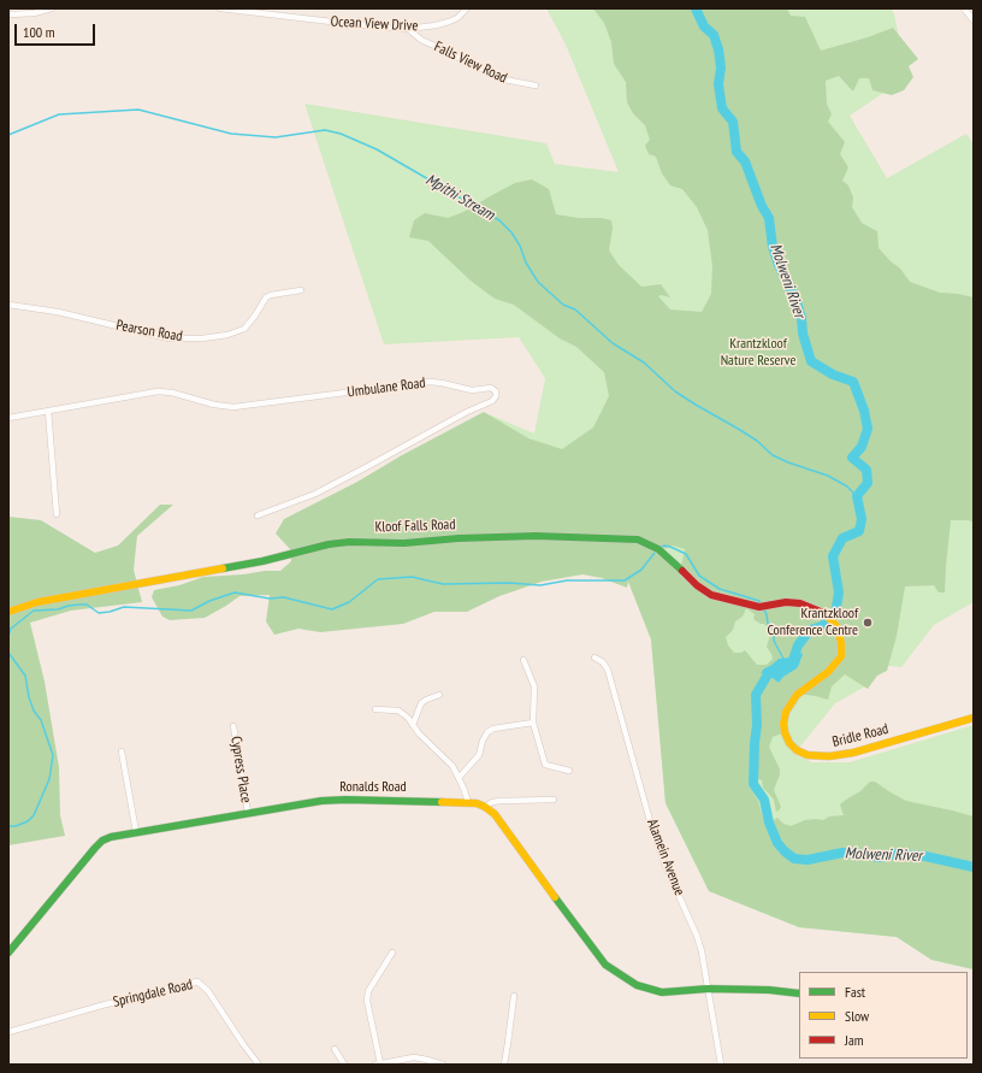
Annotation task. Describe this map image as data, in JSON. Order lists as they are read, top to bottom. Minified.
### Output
{"streets":{"main road":["Kloof Falls Road","Bridle Road","Ronalds Road"],"street":["Ocean View Drive","Falls View Road","Pearson Road","Umbulane Road","Cypress Place","Alamein Avenue","Springdale Road"]},"crossings":[["Ocean View Drive","Falls View Road"],["Kloof Falls Road","Bridle Road"],["Cypress Place","Ronalds Road"],["Ronalds Road","Alamein Avenue"]],"water":["Mpithi Stream","Molweni River"],"parks":["Krantzkloof Nature Reserve"],"places":["Krantzkloof Conference Centre"],"legend":["Fast","Slow","Jam"],"scale_bar":"100 m"}
